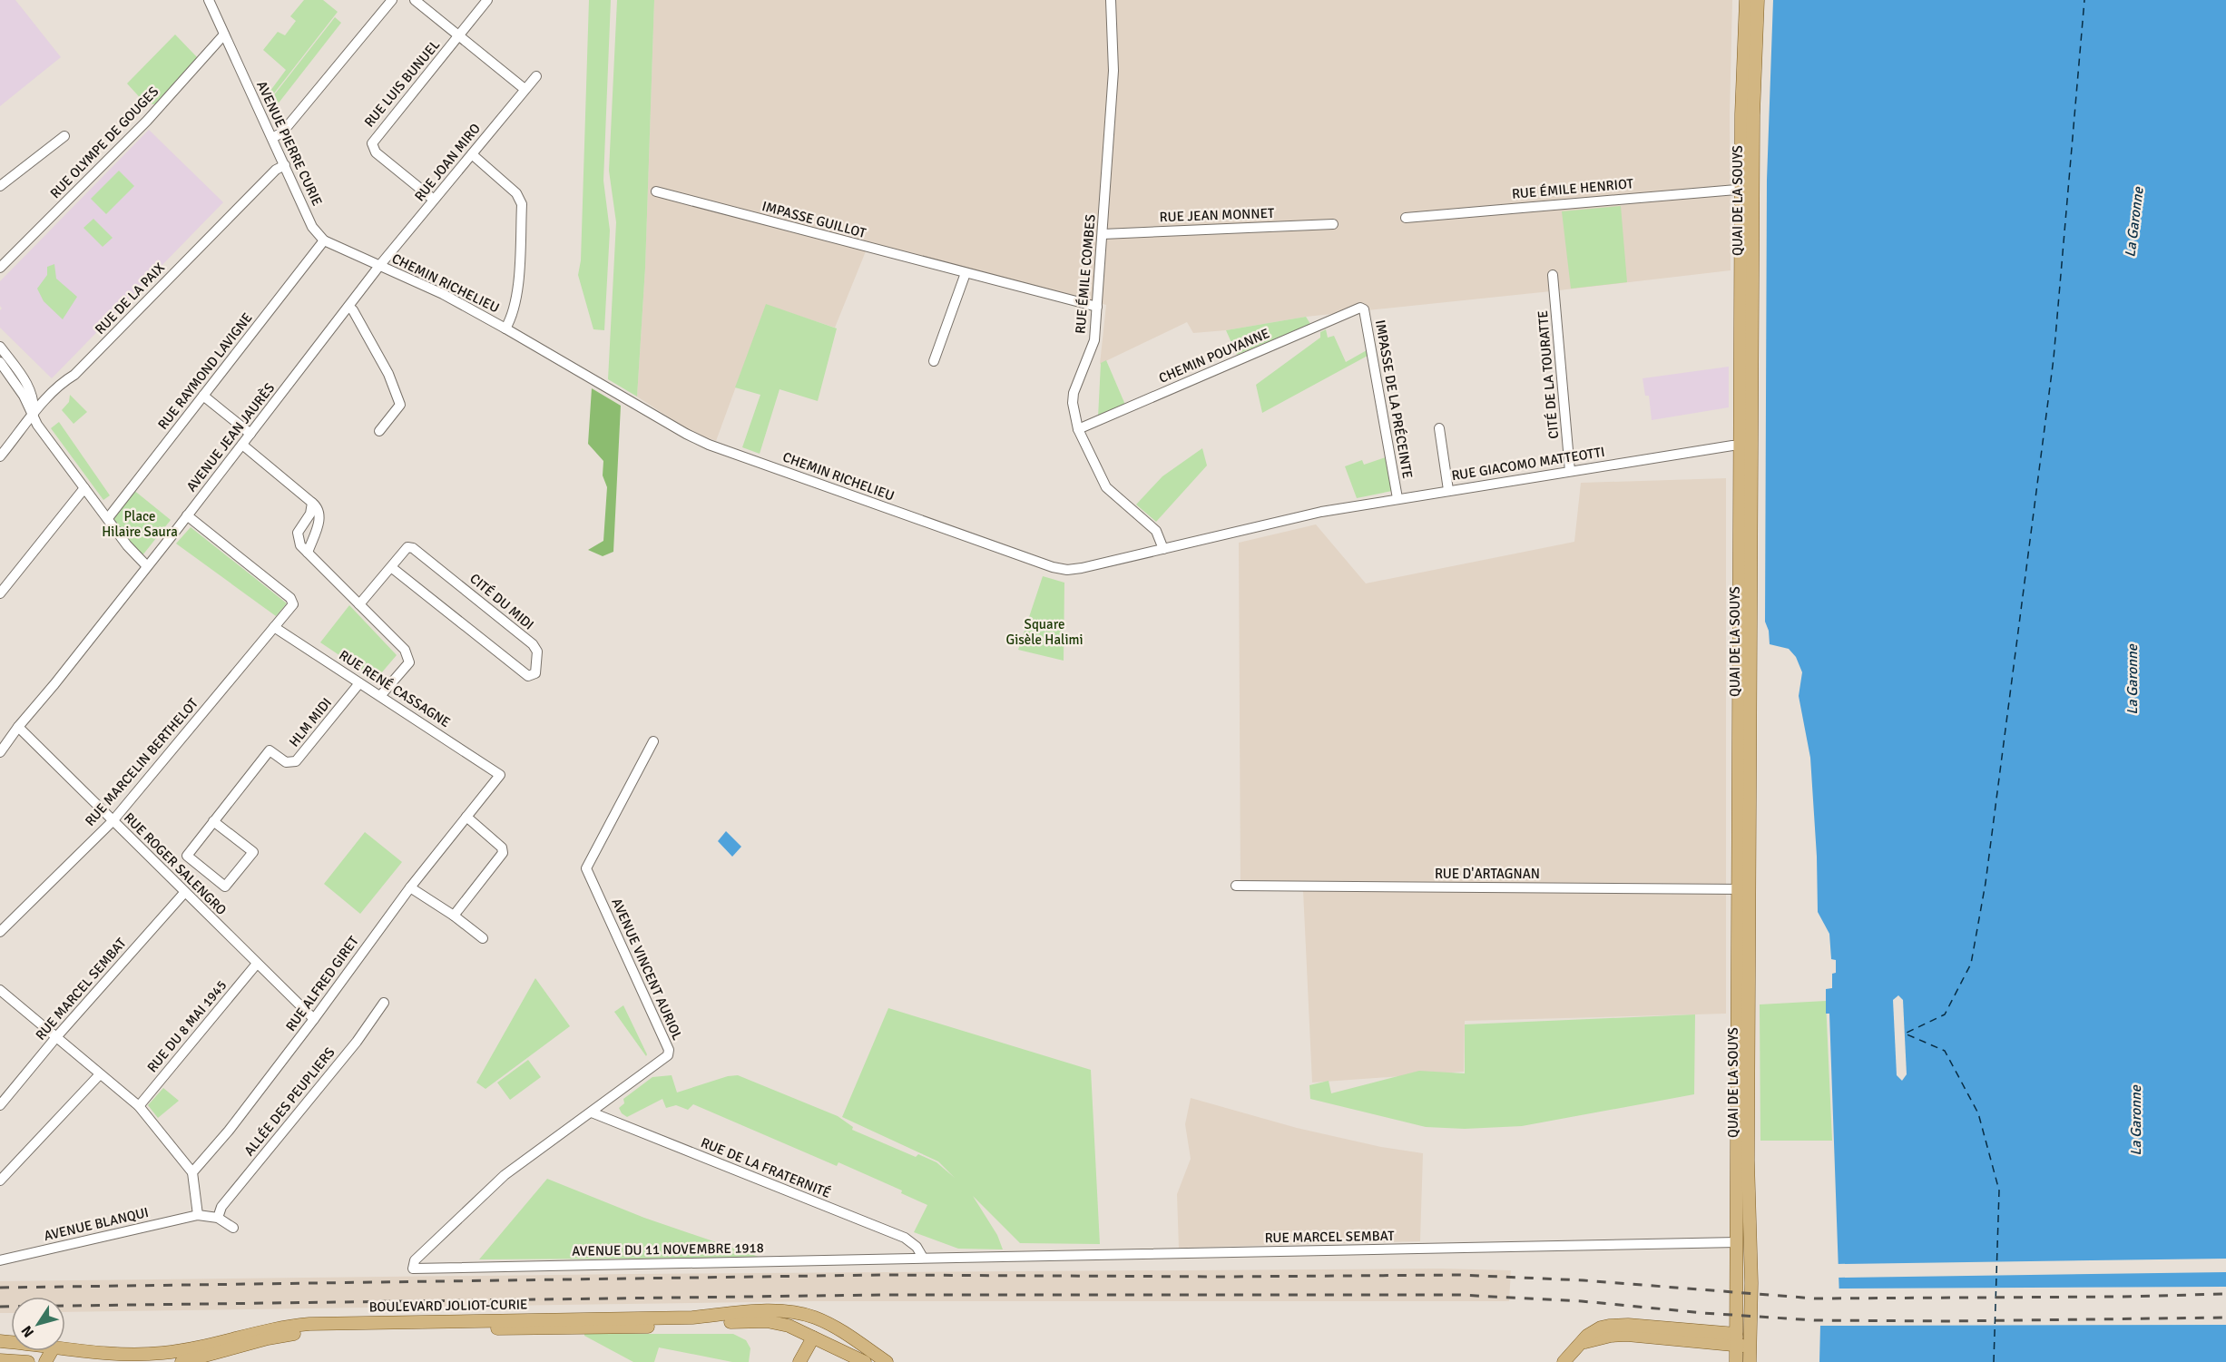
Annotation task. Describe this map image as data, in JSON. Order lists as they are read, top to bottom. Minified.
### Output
{"streets":{"main road":["QUAI DE LA SOUYS","BOULEVARD JOLIOT-CURIE"],"street":["RUE LUIS BUNUEL","RUE OLYMPE DE GOUGES","AVENUE PIERRE CURIE","RUE JOAN MIRO","RUE ÉMILE HENRIOT","RUE JEAN MONNET","IMPASSE GUILLOT","RUE ÉMILE COMBES","CHEMIN RICHELIEU","RUE DE LA PAIX","CHEMIN POUYANNE","RUE RAYMOND LAVIGNE","CITÉ DE LA TOURATTE","IMPASSE DE LA PRÉCEINTE","AVENUE JEAN JAURÈS","RUE GIACOMO MATTEOTTI","CITÉ DU MIDI","RUE RENÉ CASSAGNE","HLM MIDI","RUE MARCELIN BERTHELOT","RUE ROGER SALENGRO","RUE D'ARTAGNAN","AVENUE VINCENT AURIOL","RUE ALFRED GIRET","RUE MARCEL SEMBAT","RUE DU 8 MAI 1945","ALLÉE DES PEUPLIERS","RUE DE LA FRATERNITÉ","AVENUE BLANQUI","AVENUE DU 11 NOVEMBRE 1918"]},"crossings":[["RUE LUIS BUNUEL","RUE JOAN MIRO"],["RUE OLYMPE DE GOUGES","AVENUE PIERRE CURIE"],["AVENUE PIERRE CURIE","RUE DE LA PAIX"],["AVENUE PIERRE CURIE","RUE RAYMOND LAVIGNE"],["RUE JOAN MIRO","CHEMIN RICHELIEU"],["RUE JOAN MIRO","AVENUE JEAN JAURÈS"],["RUE ÉMILE HENRIOT","QUAI DE LA SOUYS"],["QUAI DE LA SOUYS","RUE GIACOMO MATTEOTTI"],["QUAI DE LA SOUYS","RUE D'ARTAGNAN"],["QUAI DE LA SOUYS","RUE MARCEL SEMBAT"],["RUE JEAN MONNET","RUE ÉMILE COMBES"],["IMPASSE GUILLOT","RUE ÉMILE COMBES"],["RUE ÉMILE COMBES","CHEMIN RICHELIEU"],["RUE ÉMILE COMBES","CHEMIN POUYANNE"],["CHEMIN RICHELIEU","AVENUE JEAN JAURÈS"],["CHEMIN RICHELIEU","RUE GIACOMO MATTEOTTI"],["CHEMIN POUYANNE","IMPASSE DE LA PRÉCEINTE"],["CITÉ DE LA TOURATTE","RUE GIACOMO MATTEOTTI"],["IMPASSE DE LA PRÉCEINTE","RUE GIACOMO MATTEOTTI"],["AVENUE JEAN JAURÈS","RUE MARCELIN BERTHELOT"],["AVENUE JEAN JAURÈS","RUE ROGER SALENGRO"],["RUE RENÉ CASSAGNE","HLM MIDI"],["RUE RENÉ CASSAGNE","RUE MARCELIN BERTHELOT"],["RUE RENÉ CASSAGNE","RUE ALFRED GIRET"],["RUE MARCELIN BERTHELOT","RUE ROGER SALENGRO"],["RUE ROGER SALENGRO","RUE ALFRED GIRET"],["RUE ROGER SALENGRO","RUE MARCEL SEMBAT"],["RUE ROGER SALENGRO","RUE DU 8 MAI 1945"],["AVENUE VINCENT AURIOL","RUE DE LA FRATERNITÉ"],["AVENUE VINCENT AURIOL","AVENUE DU 11 NOVEMBRE 1918"],["RUE MARCEL SEMBAT","RUE DE LA FRATERNITÉ"],["RUE MARCEL SEMBAT","AVENUE DU 11 NOVEMBRE 1918"],["RUE DE LA FRATERNITÉ","AVENUE DU 11 NOVEMBRE 1918"]],"water":["La Garonne"],"parks":["Place Hilaire Saura","Square Gisèle Halimi"],"north":"bottom left"}
